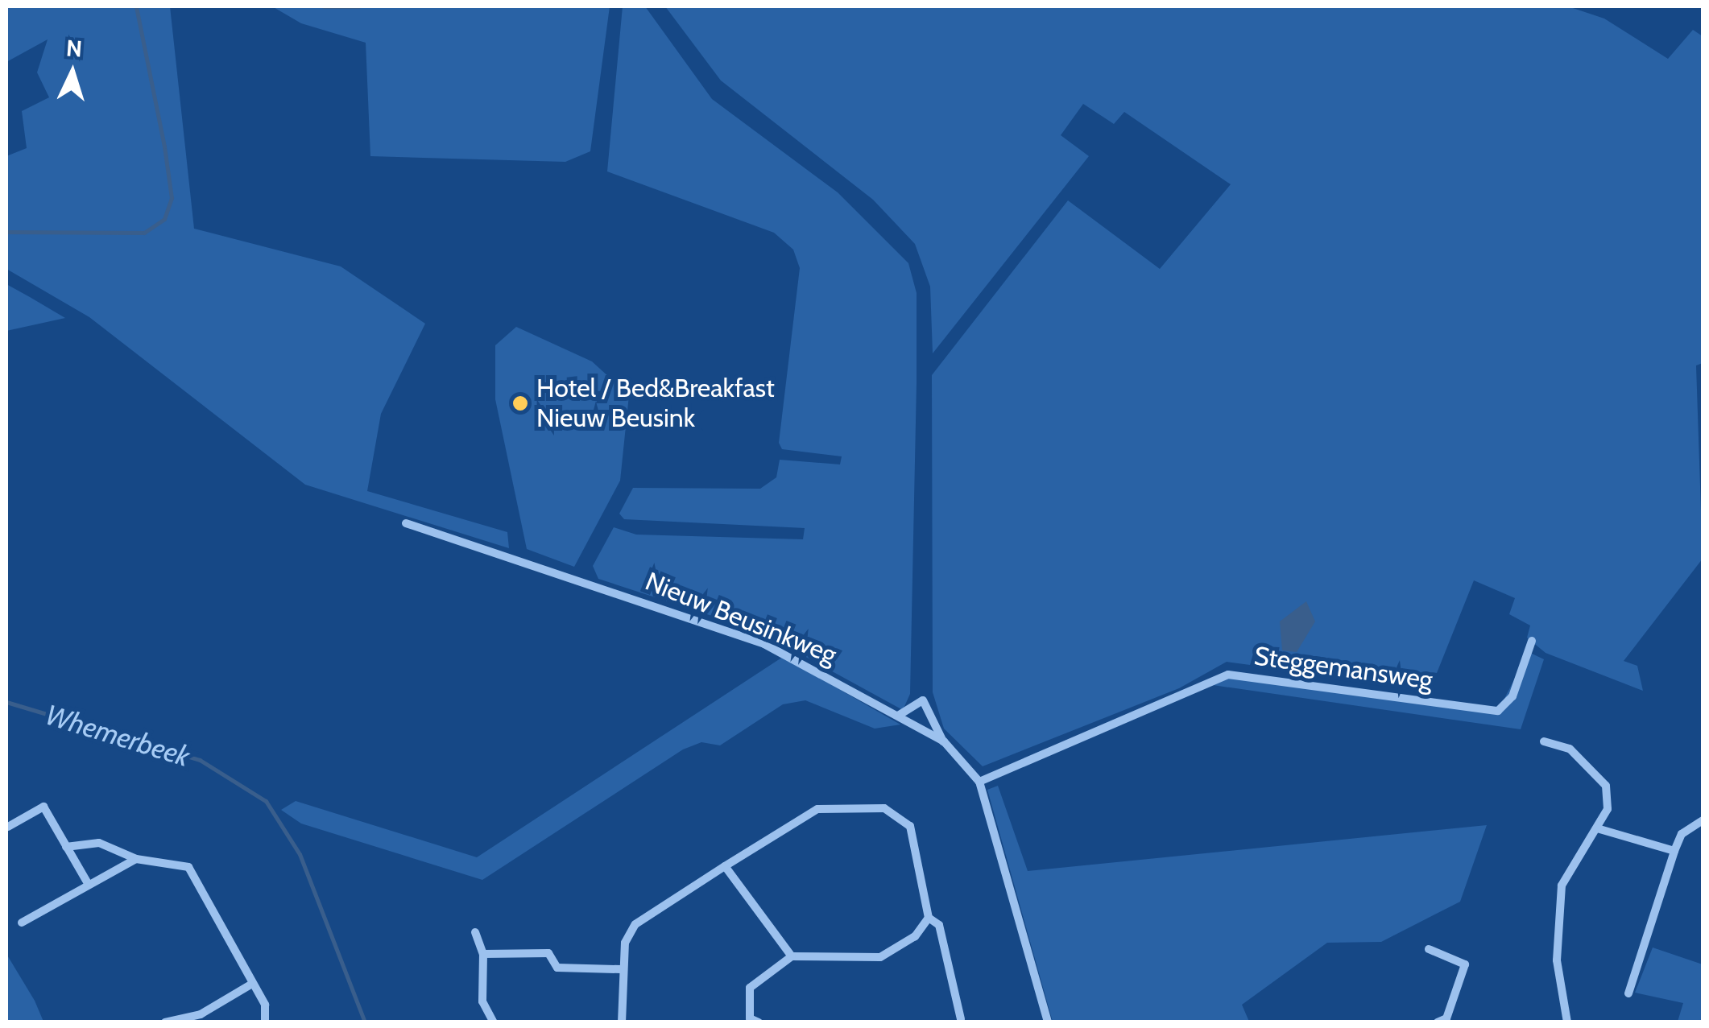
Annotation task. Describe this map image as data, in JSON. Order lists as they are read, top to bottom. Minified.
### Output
{"streets":{"street":["Nieuw Beusinkweg","Steggemansweg"]},"crossings":[["Nieuw Beusinkweg","Steggemansweg"]],"water":["Whemerbeek"],"places":["Hotel / Bed&Breakfast Nieuw Beusink"],"north":"top"}
